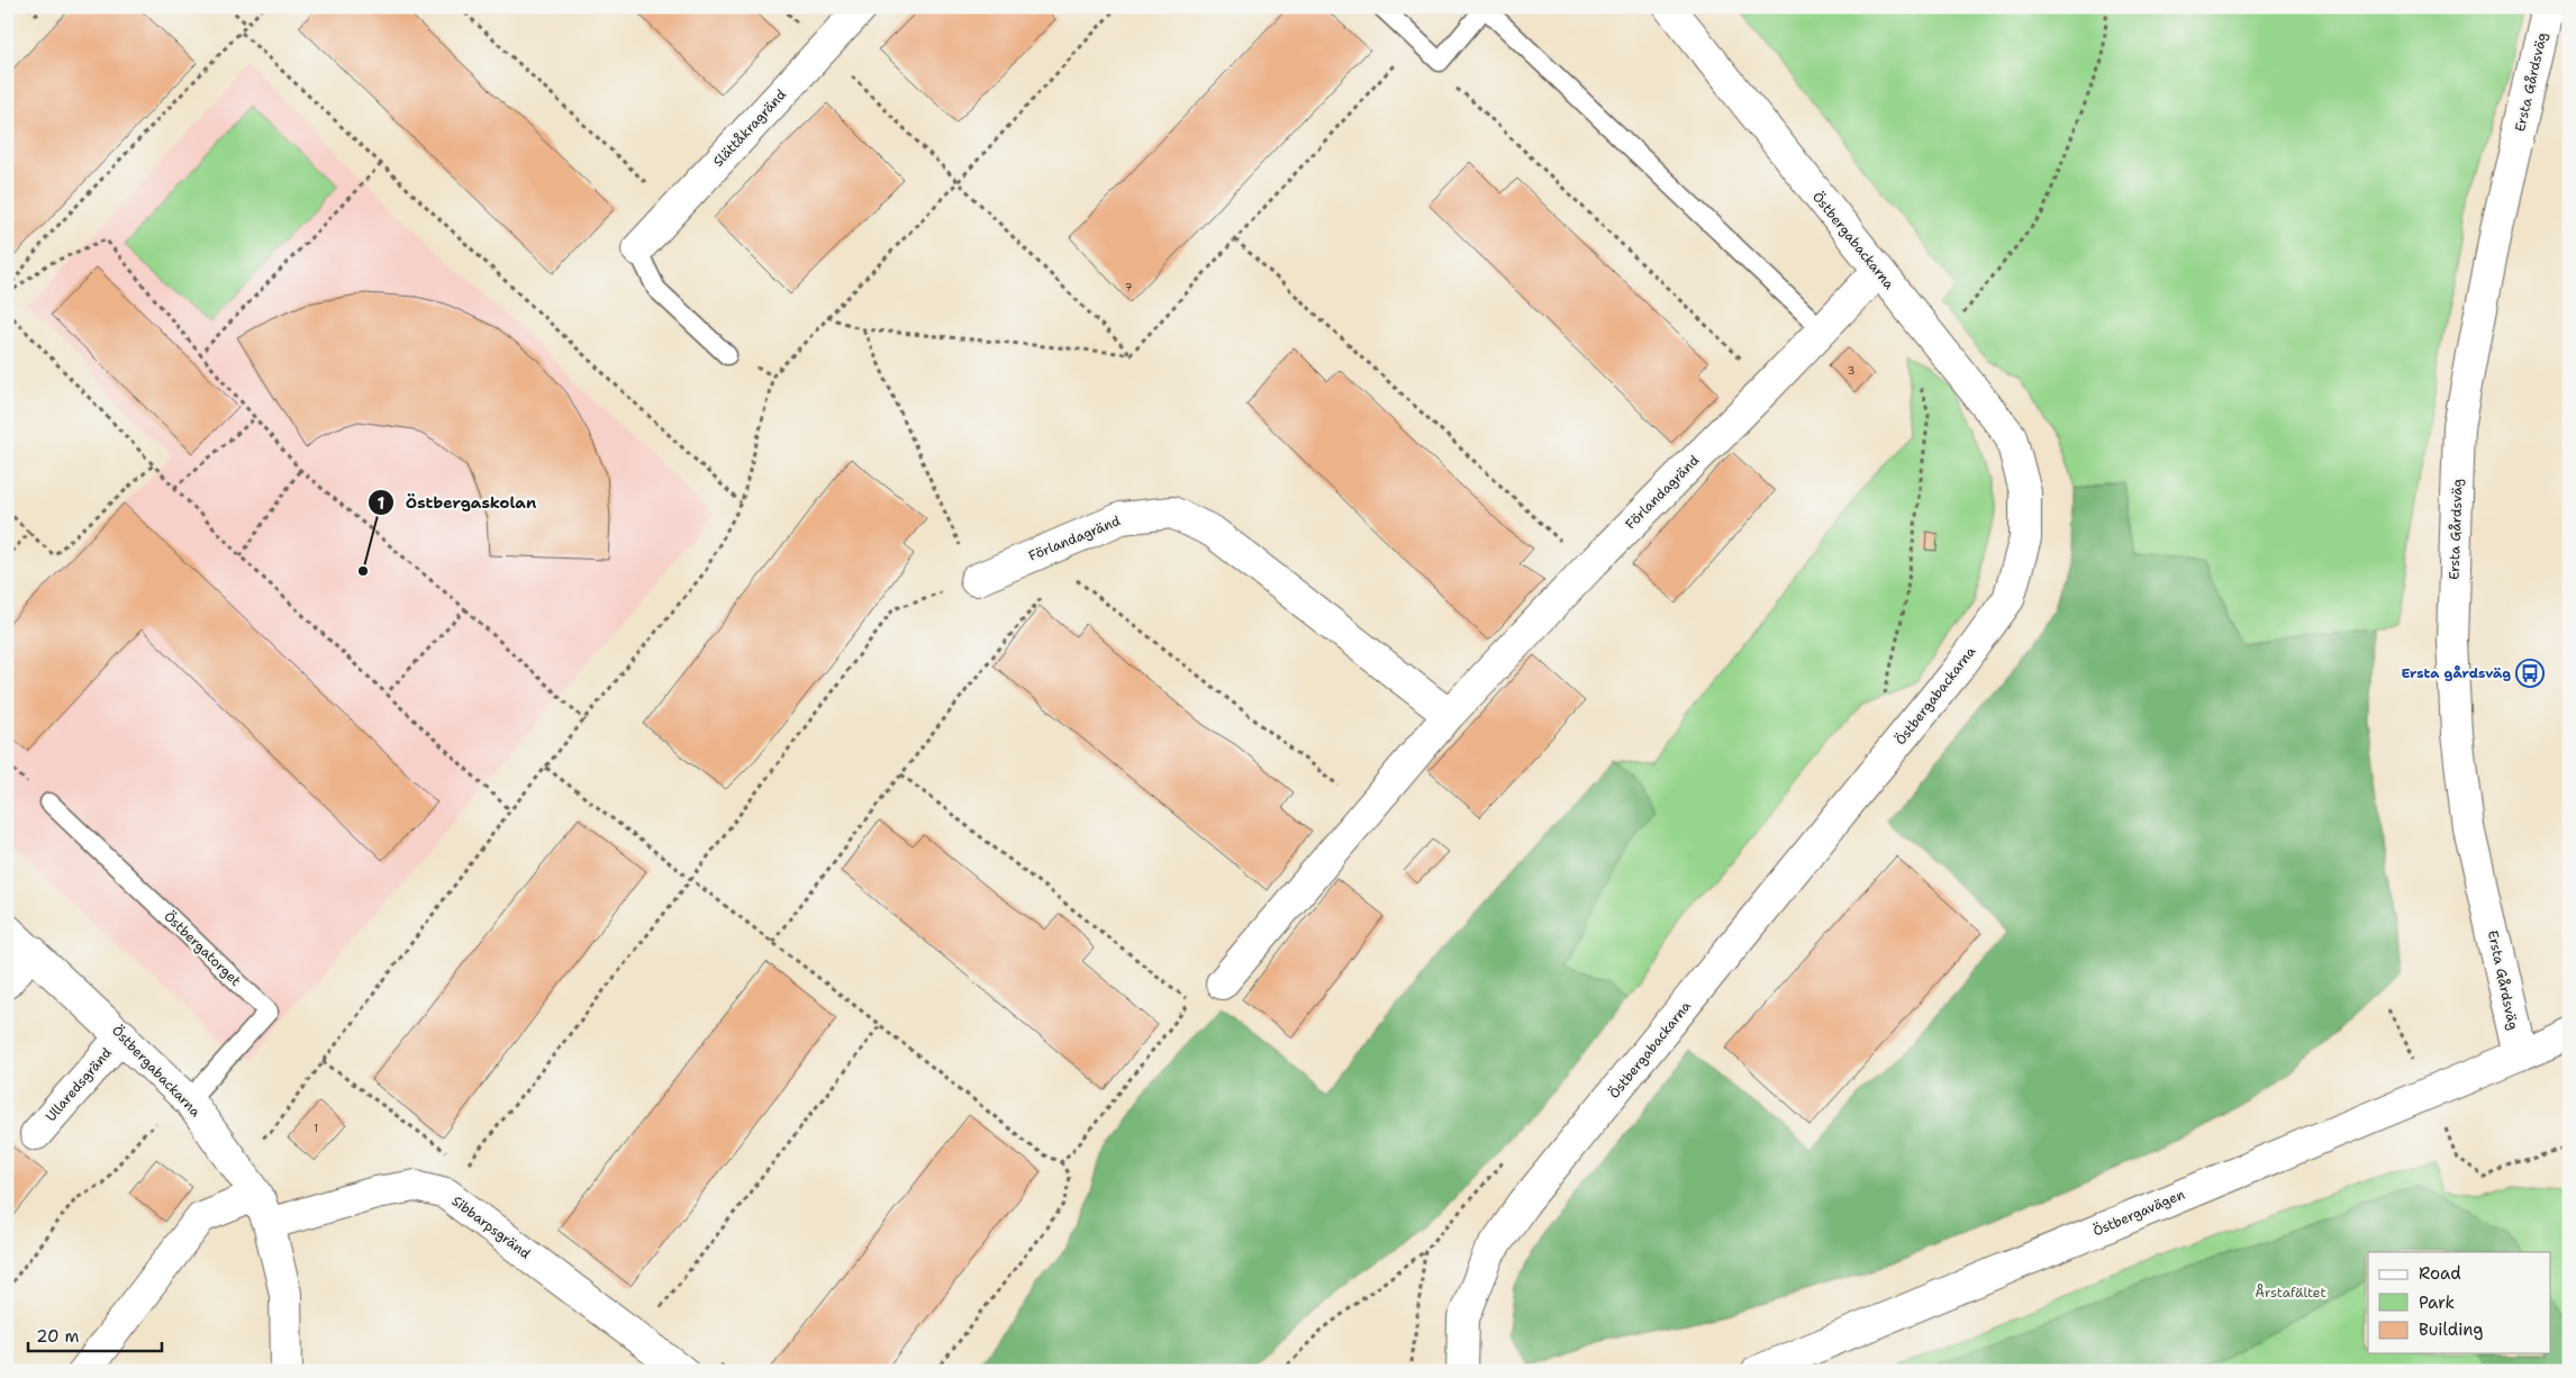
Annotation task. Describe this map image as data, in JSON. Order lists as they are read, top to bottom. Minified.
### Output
{"streets":{"street":["Ersta Gårdsväg","Slättåkragränd","Östbergabackarna","Förlandagränd","Ullaredsgränd","Östbergavägen","Sibbarpsgränd"],"lane":["Östbergatorget"]},"crossings":[["Ersta Gårdsväg","Östbergavägen"],["Östbergabackarna","Förlandagränd"],["Östbergabackarna","Östbergatorget"],["Östbergabackarna","Ullaredsgränd"],["Östbergabackarna","Sibbarpsgränd"]],"parks":["Årstafältet"],"places":{"other":["Östbergaskolan"],"bus stop":["Ersta gårdsväg"]},"house_numbers":["7","3","1"],"legend":["Road","Park","Building"],"scale_bar":"20 m"}
